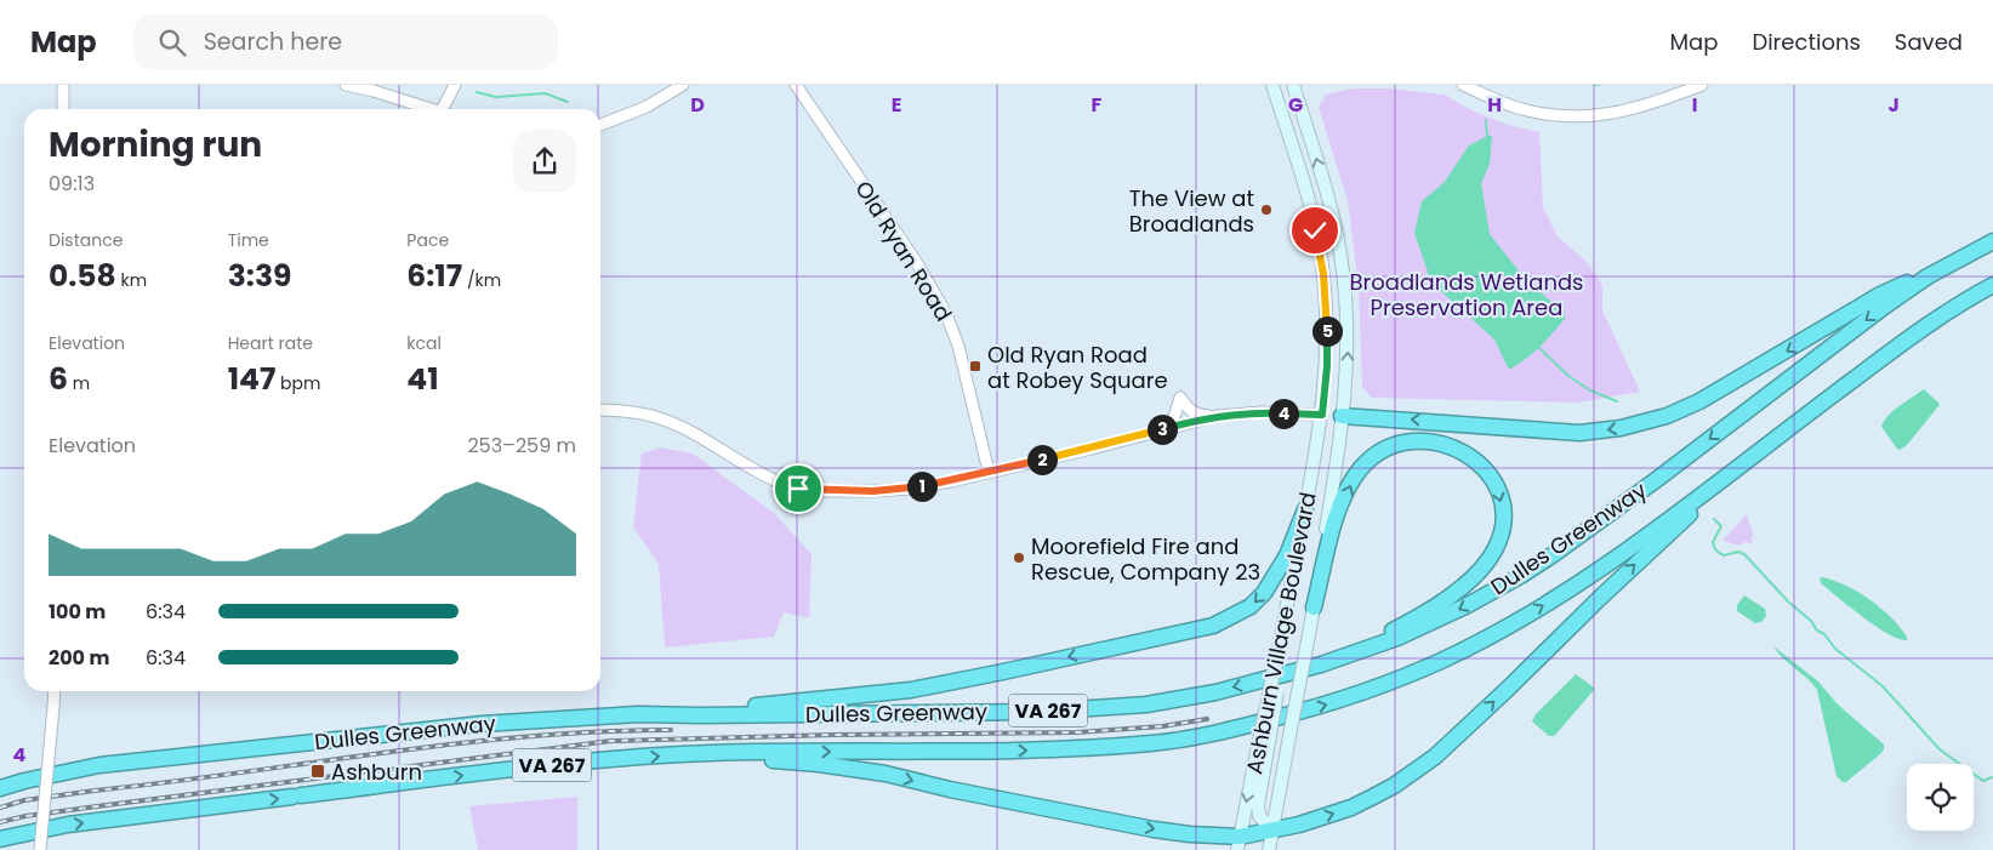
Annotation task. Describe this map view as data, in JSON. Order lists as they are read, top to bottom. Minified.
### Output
{"streets":{"highway":["Dulles Greenway","VA 267"],"main road":["Ashburn Village Boulevard"],"street":["Old Ryan Road"]},"parks":["Broadlands Wetlands Preservation Area"],"places":{"other":["The View at Broadlands","Moorefield Fire and Rescue, Company 23"],"transit":["Old Ryan Road at Robey Square","Ashburn"]},"page":{"header":"Map","search":"Search here","nav":["Map","Directions","Saved"],"heading":["Morning run","09:13"],"stats":[["Distance","0.58 km"],["Time","3:39"],["Pace","6:17 /km"],["Elevation","6 m"],["Heart rate","147 bpm"],["kcal","41"]],"pins":["5","4","3","2","1"],"chart":["Elevation","253–259 m"],"list":[{"name":"100 m","note":"6:34"},{"name":"200 m","note":"6:34"}]},"grid":{"columns":["D","E","F","G","H","I","J"],"rows":["4"]}}
